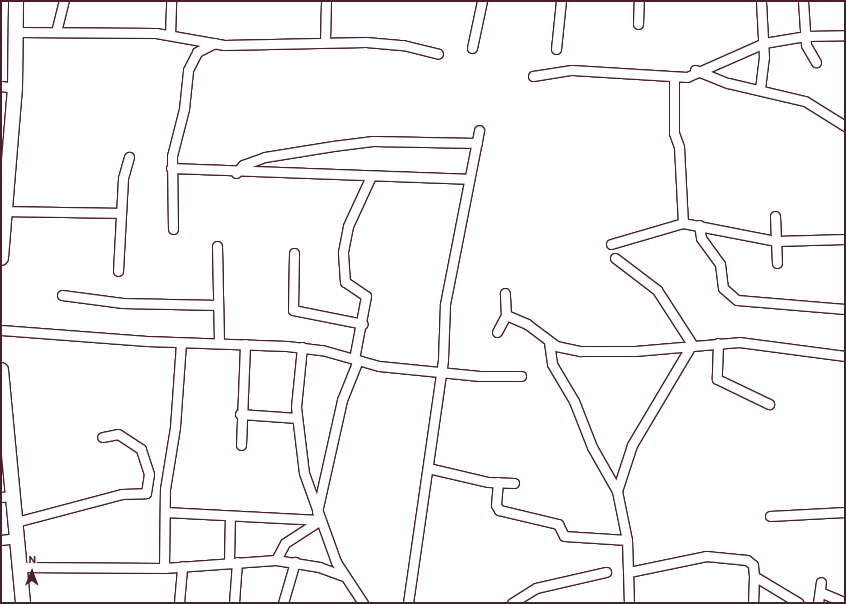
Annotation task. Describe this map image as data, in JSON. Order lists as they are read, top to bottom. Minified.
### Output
{"north":"top"}
